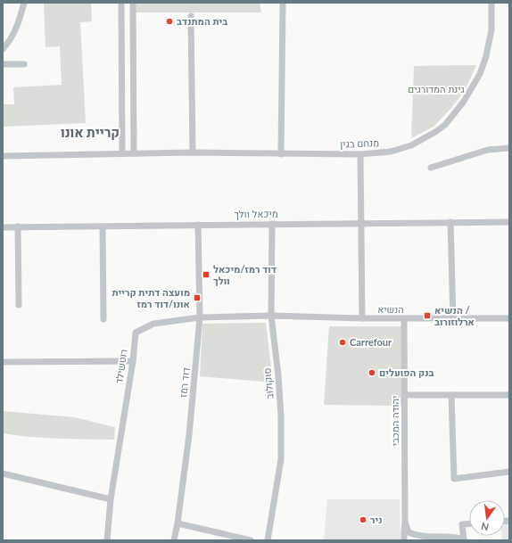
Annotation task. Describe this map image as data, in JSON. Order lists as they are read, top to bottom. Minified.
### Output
{"streets":{"street":["מנחם בגין","מיכאל וולך","הנשיא","רוטשילד","דוד רמז","סוקולוב","יהודה המכבי"]},"crossings":[["מיכאל וולך","דוד רמז"],["מיכאל וולך","סוקולוב"],["הנשיא","רוטשילד"],["הנשיא","סוקולוב"],["הנשיא","יהודה המכבי"],["רוטשילד","דוד רמז"],["רוטשילד","סוקולוב"]],"districts":["קריית אונו"],"parks":["גינת המדורגים"],"places":{"other":["בית המתנדב","Carrefour","בנק הפועלים","ניר"],"transit":["דוד רמז/מיכאל וולך","מועצה דתית קריית אונו/דוד רמז","הנשיא / ארלוזורוב"]},"north":"bottom"}
